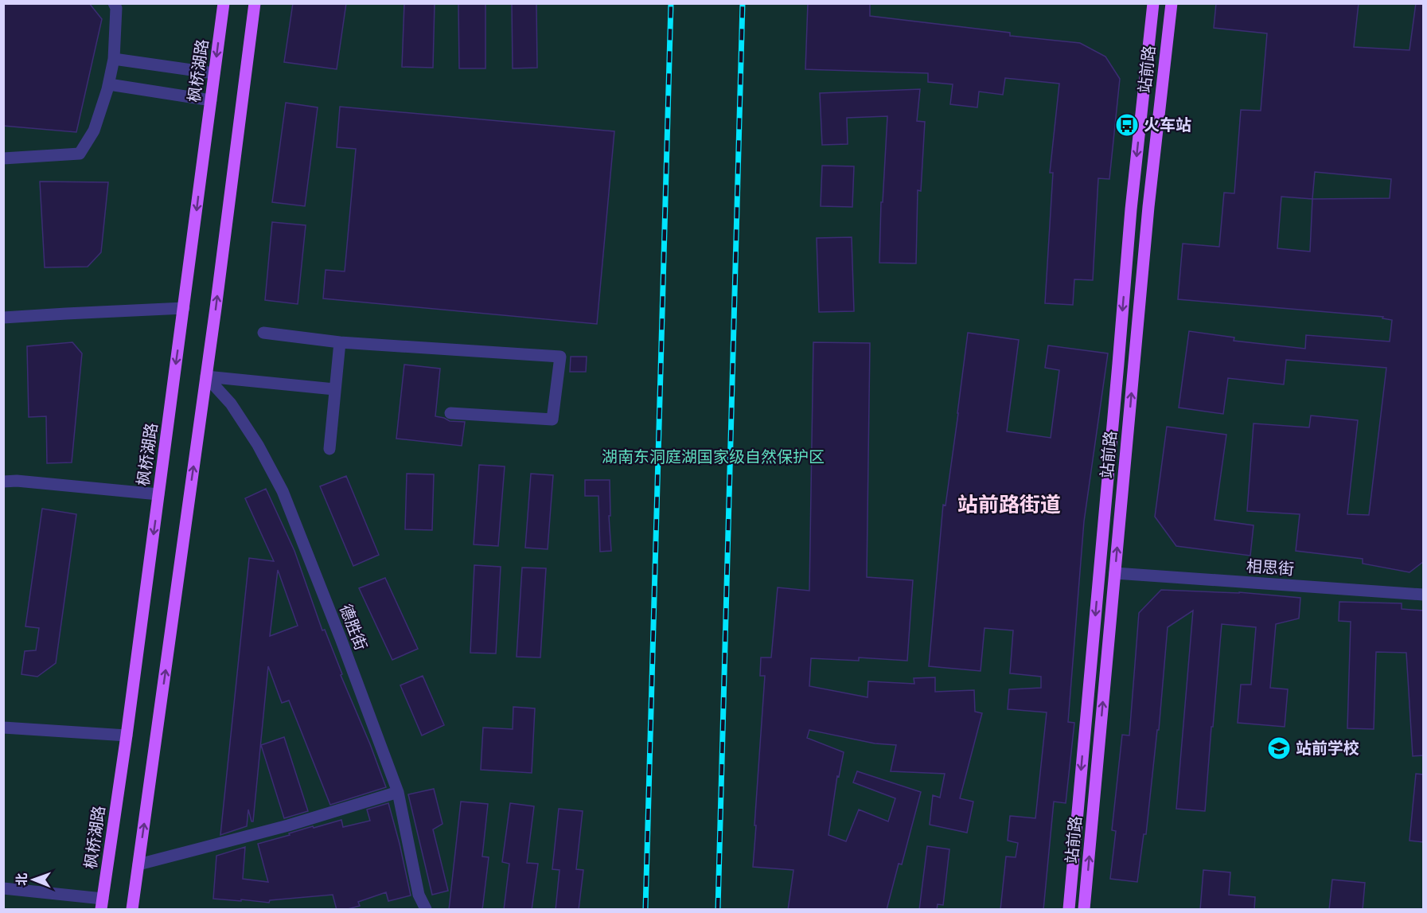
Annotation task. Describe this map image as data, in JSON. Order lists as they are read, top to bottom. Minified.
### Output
{"streets":{"main road":["站前路","枫桥湖路"],"street":["相思街","德胜街"]},"crossings":[["站前路","相思街"]],"districts":["站前路街道"],"parks":["湖南东洞庭湖国家级自然保护区"],"places":{"bus stop":["火车站"],"school or university":["站前学校"]},"north":"left"}
